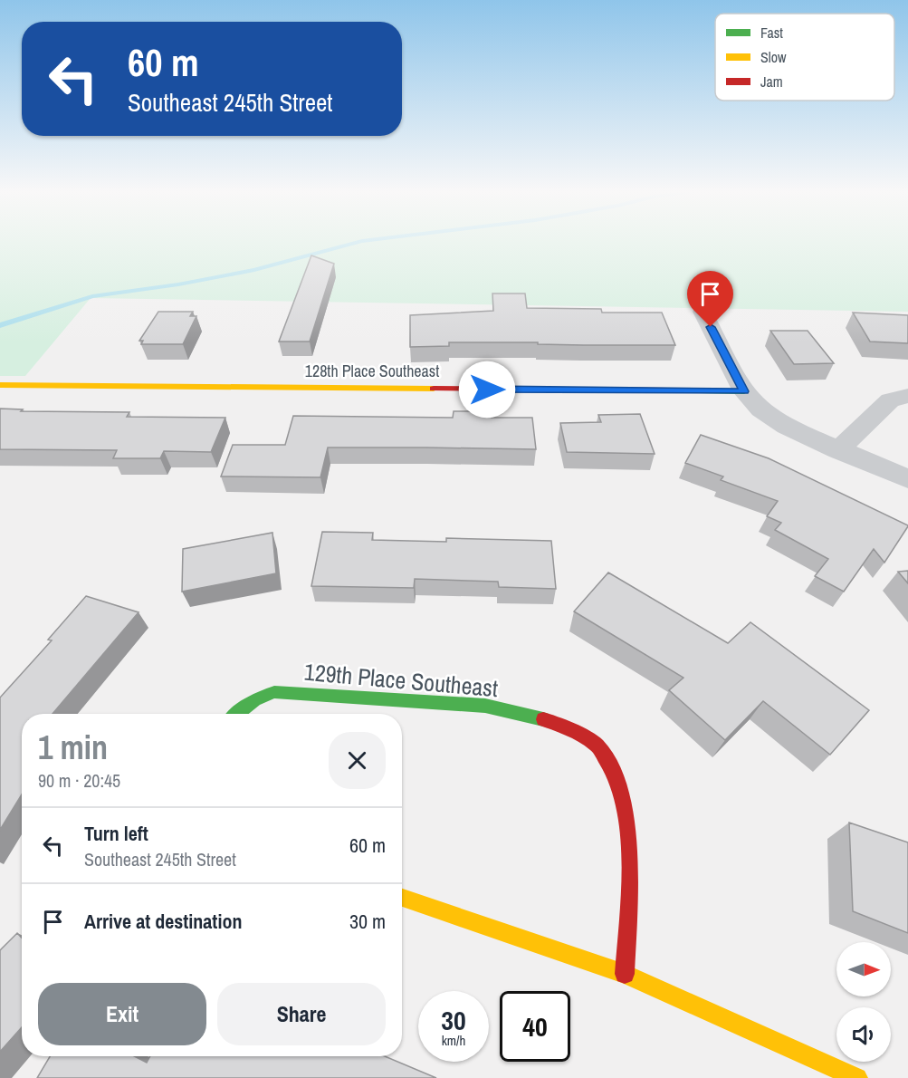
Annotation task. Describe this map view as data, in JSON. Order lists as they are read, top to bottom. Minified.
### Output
{"streets":{"street":["128th Place Southeast","129th Place Southeast"]},"legend":["Fast","Slow","Jam"],"north":"right","page":{"turn":["60 m","Southeast 245th Street"],"heading":["1 min","90 m · 20:45"],"list":[{"name":"Turn left","note":"Southeast 245th Street","value":"60 m"},{"name":"Arrive at destination","value":"30 m"}],"buttons":["Exit","Share"],"speed":"30 km/h","limit":"40"}}
